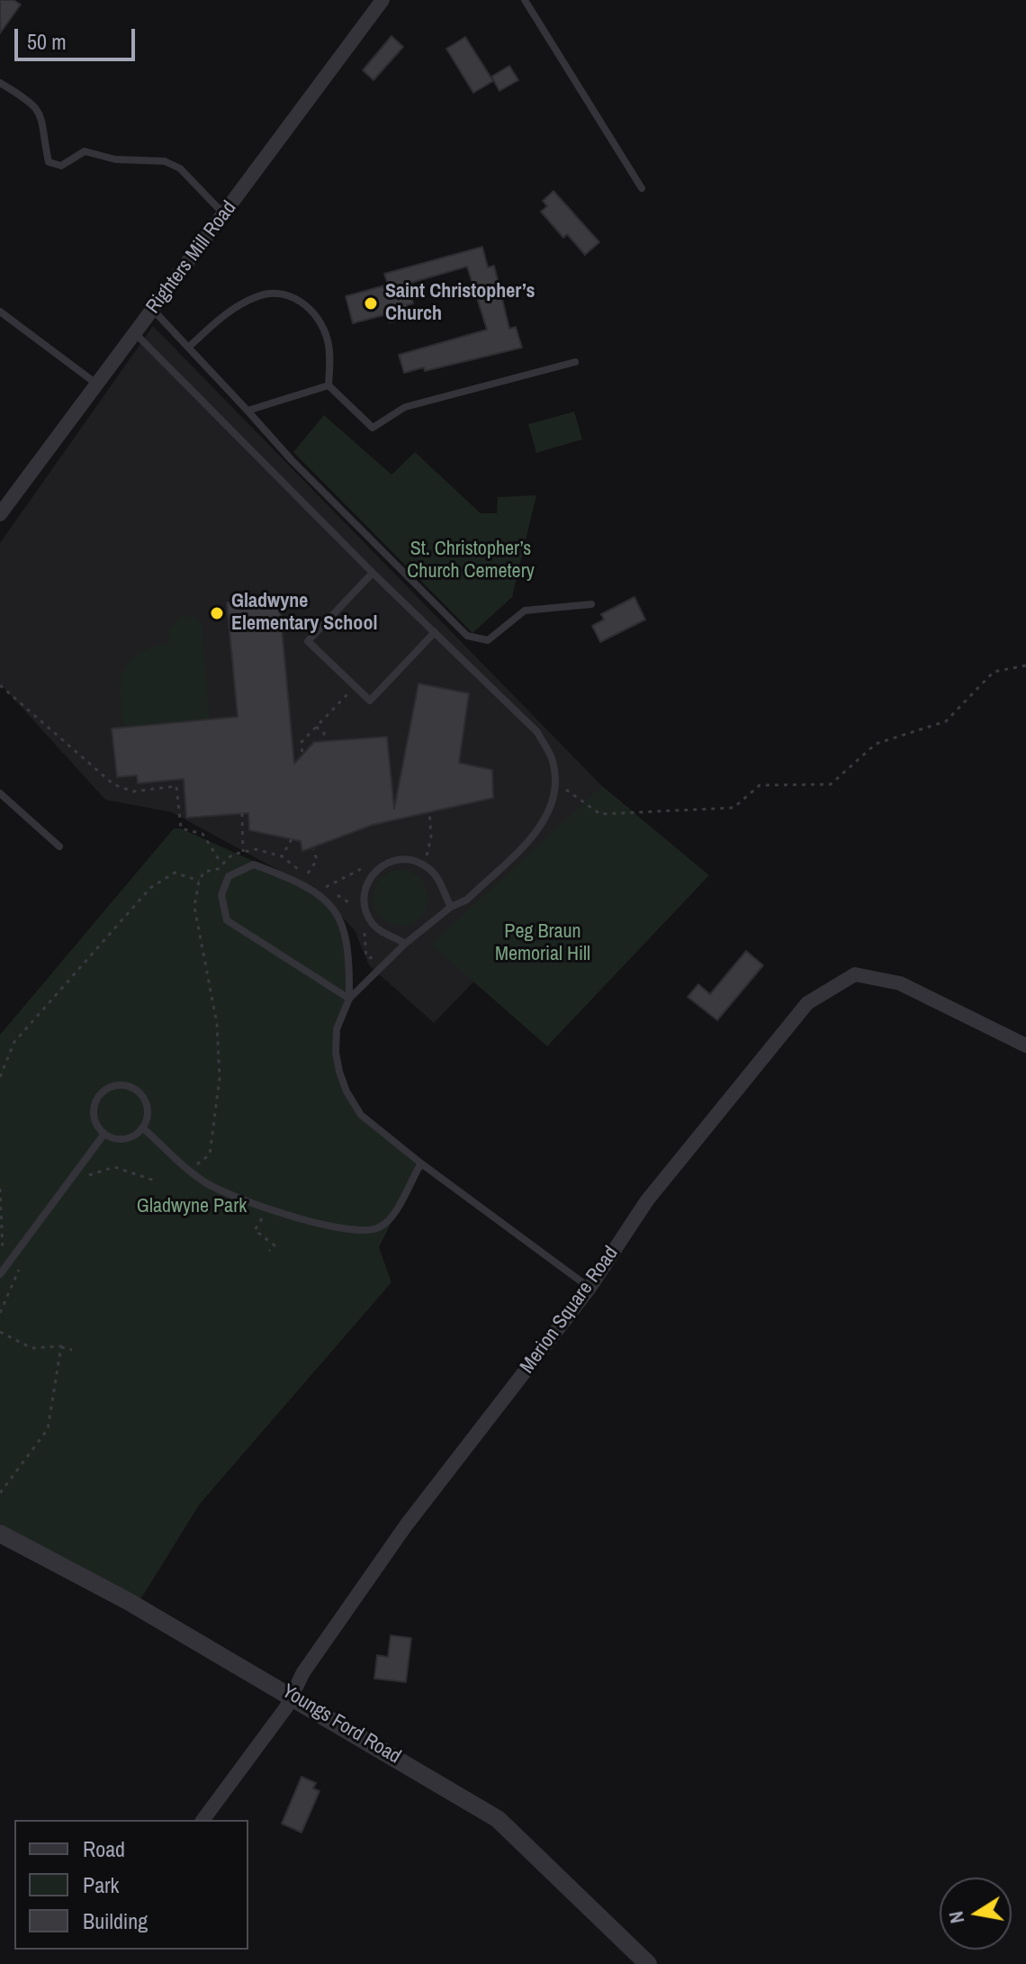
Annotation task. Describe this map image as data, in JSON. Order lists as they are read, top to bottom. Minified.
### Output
{"streets":{"street":["Righters Mill Road","Merion Square Road","Youngs Ford Road"]},"crossings":[["Merion Square Road","Youngs Ford Road"]],"parks":["St. Christopher’s Church Cemetery","Peg Braun Memorial Hill","Gladwyne Park"],"places":["Saint Christopher’s Church","Gladwyne Elementary School"],"legend":["Road","Park","Building"],"scale_bar":"50 m","north":"left"}
